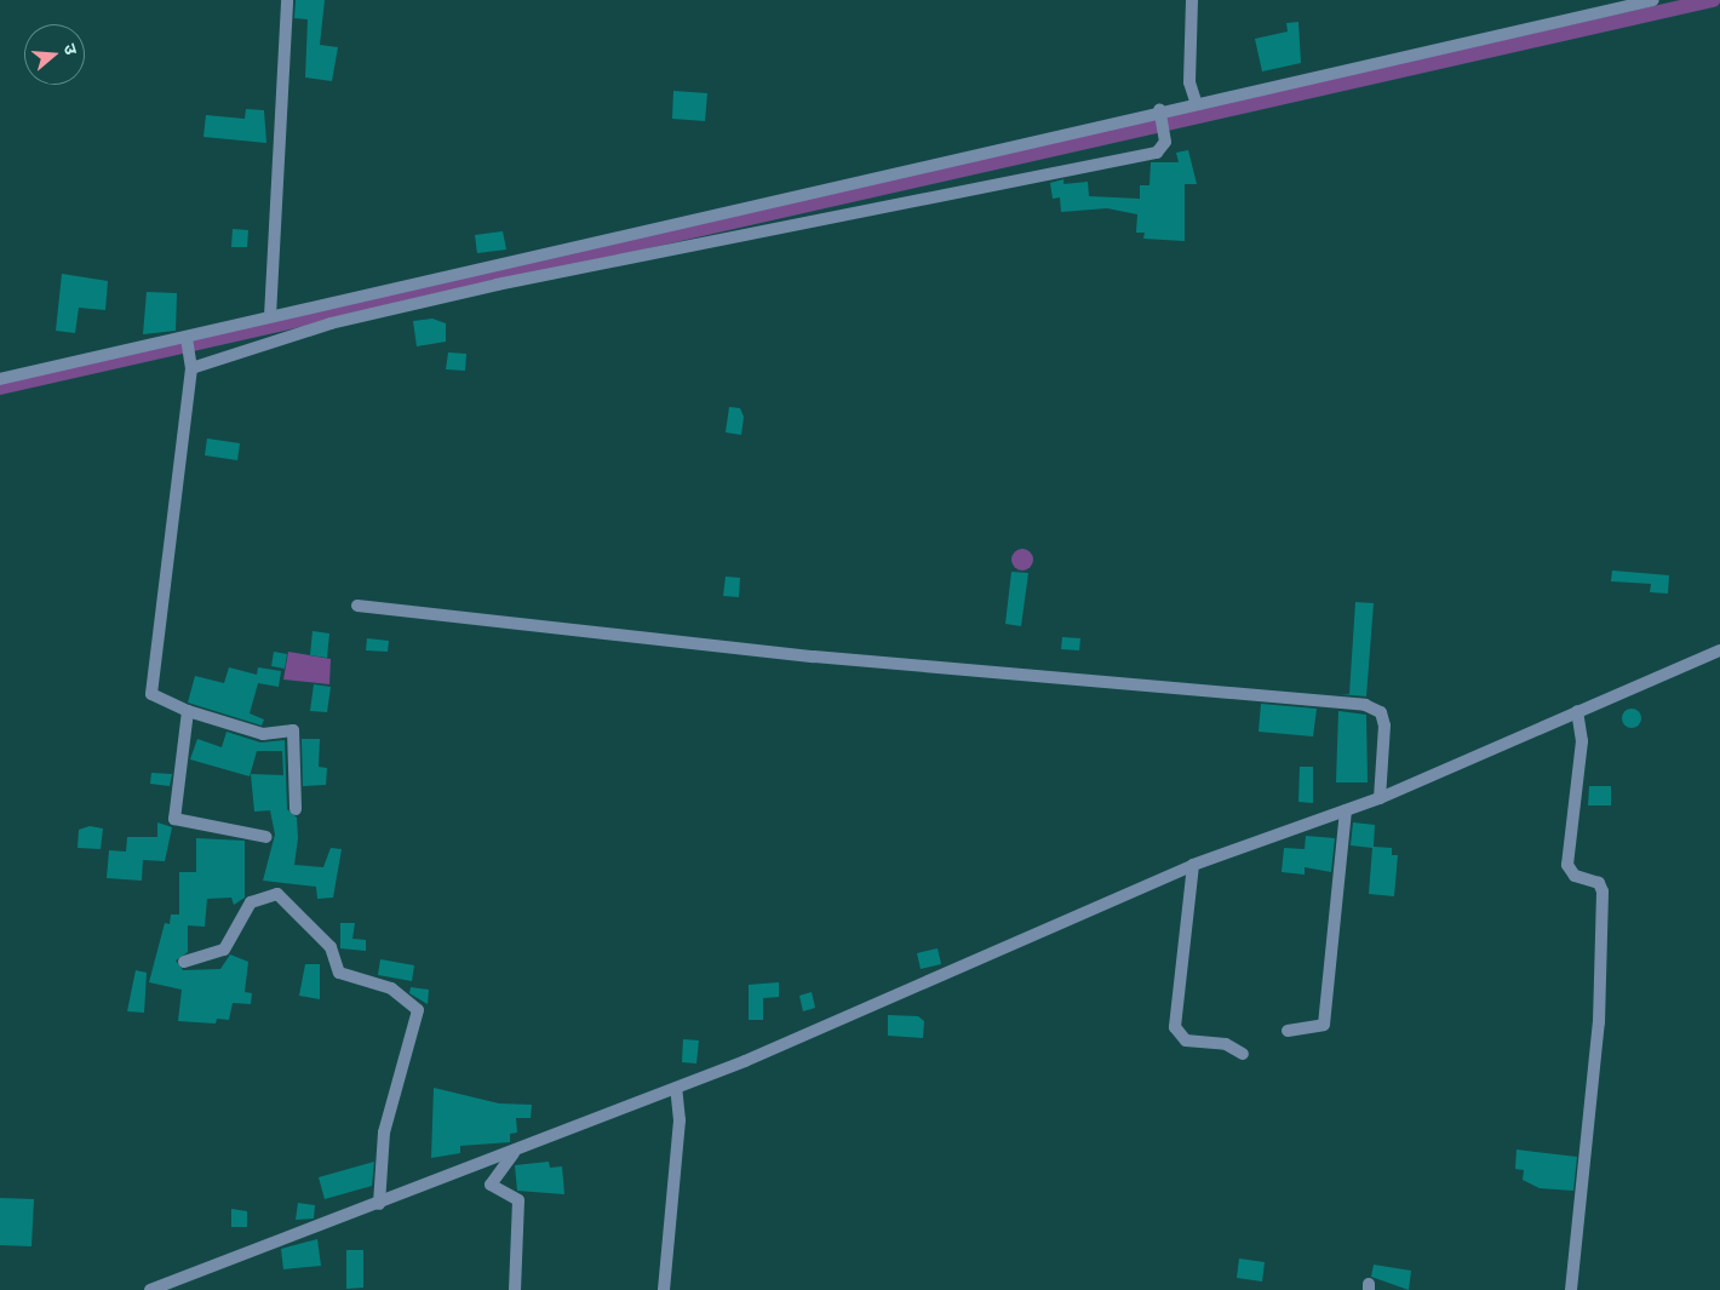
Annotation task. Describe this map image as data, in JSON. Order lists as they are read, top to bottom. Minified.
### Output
{"north":"right"}
